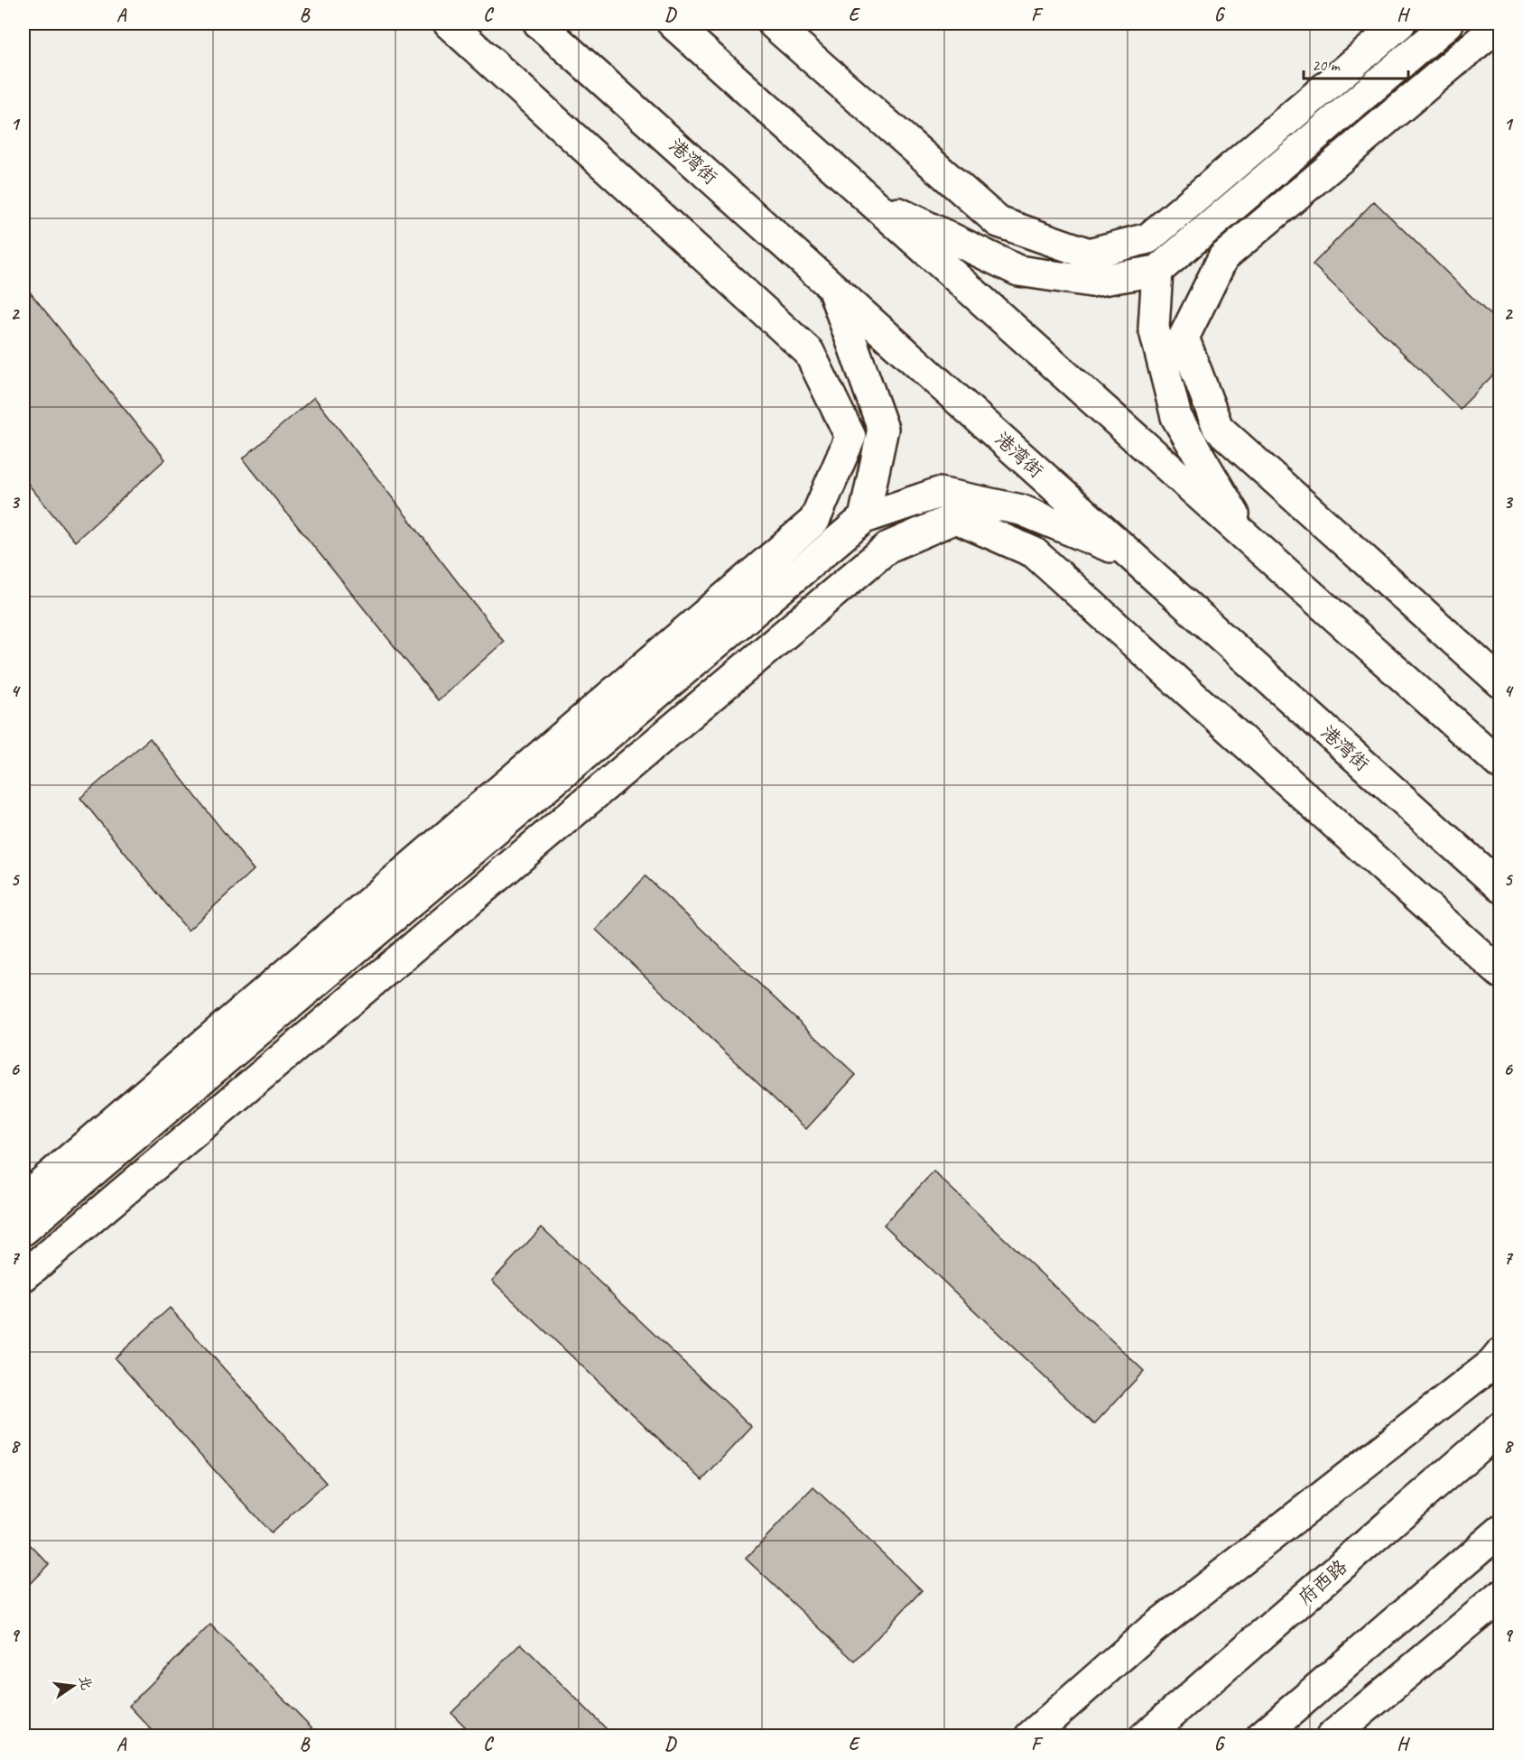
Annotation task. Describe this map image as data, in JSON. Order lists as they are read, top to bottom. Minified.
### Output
{"streets":{"street":["港湾街","府西路"]},"scale_bar":"20 m","north":"right","grid":{"columns":["A","B","C","D","E","F","G","H"],"rows":["1","2","3","4","5","6","7","8","9"]}}
